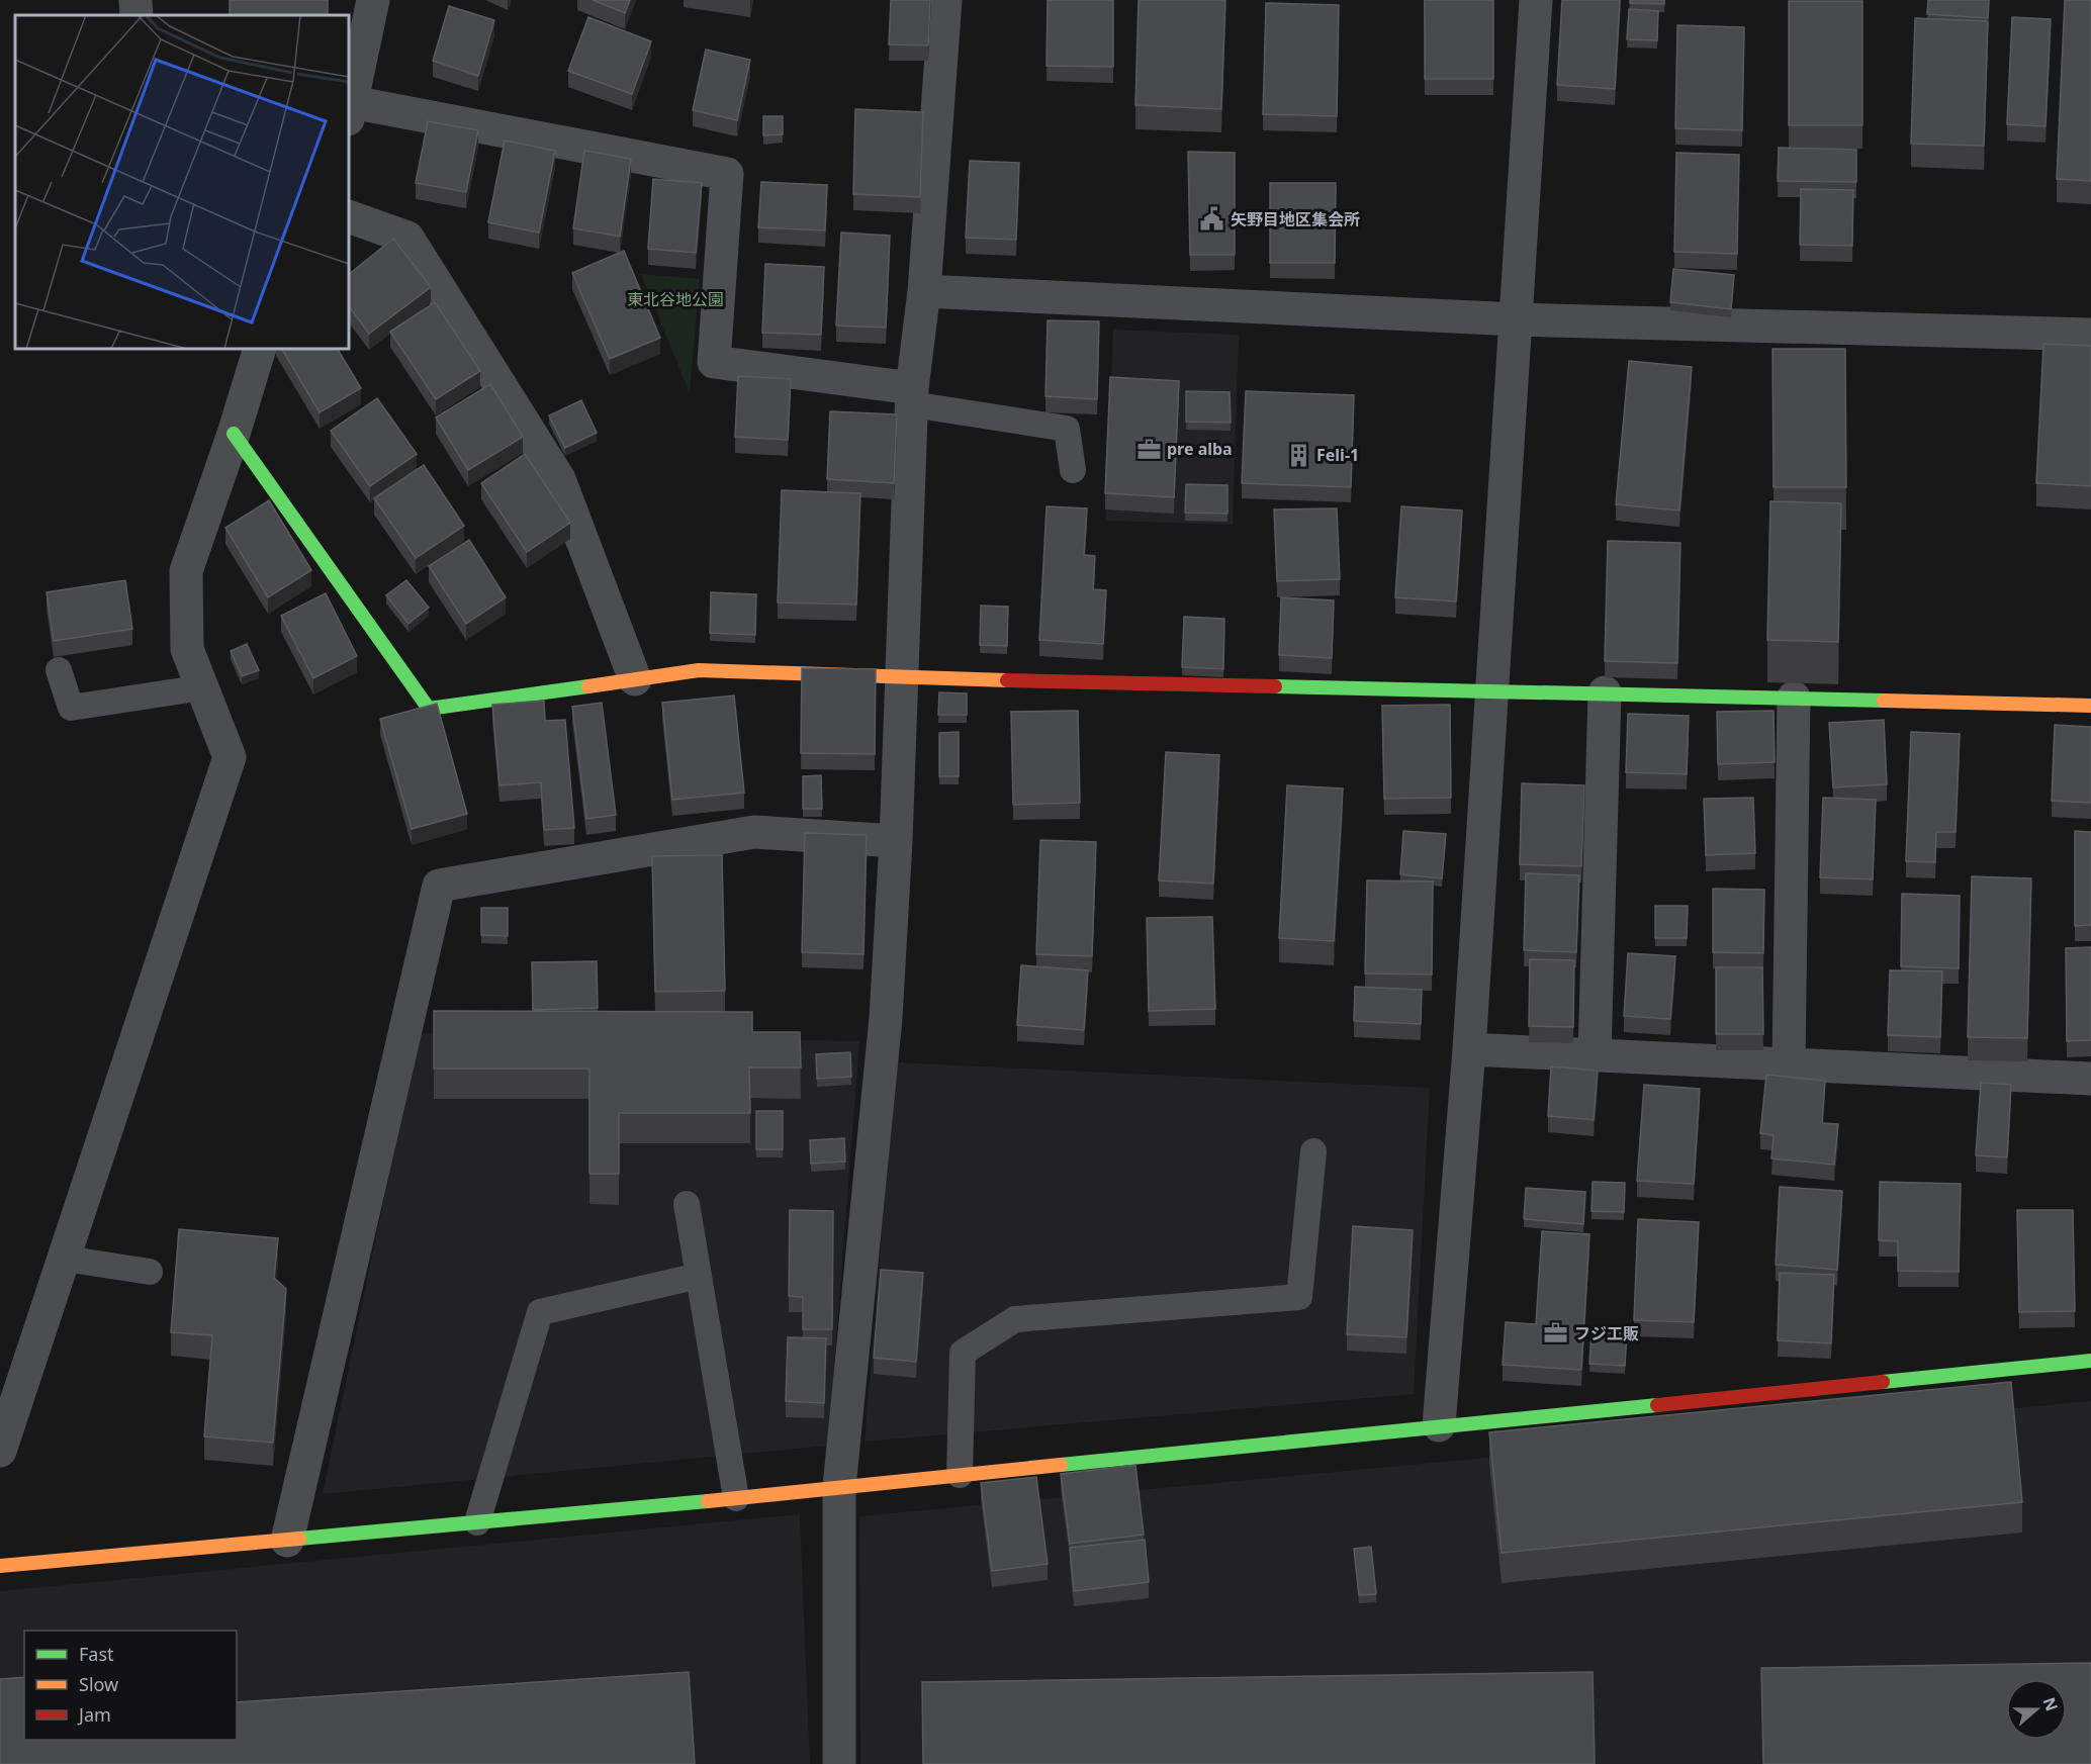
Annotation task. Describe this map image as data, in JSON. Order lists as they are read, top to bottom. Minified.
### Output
{"parks":["東北谷地公園"],"places":{"public building":["矢野目地区集会所"],"office":["pre alba","フジ工販"],"building":["Feli-1"]},"legend":["Fast","Slow","Jam"],"north":"right"}
